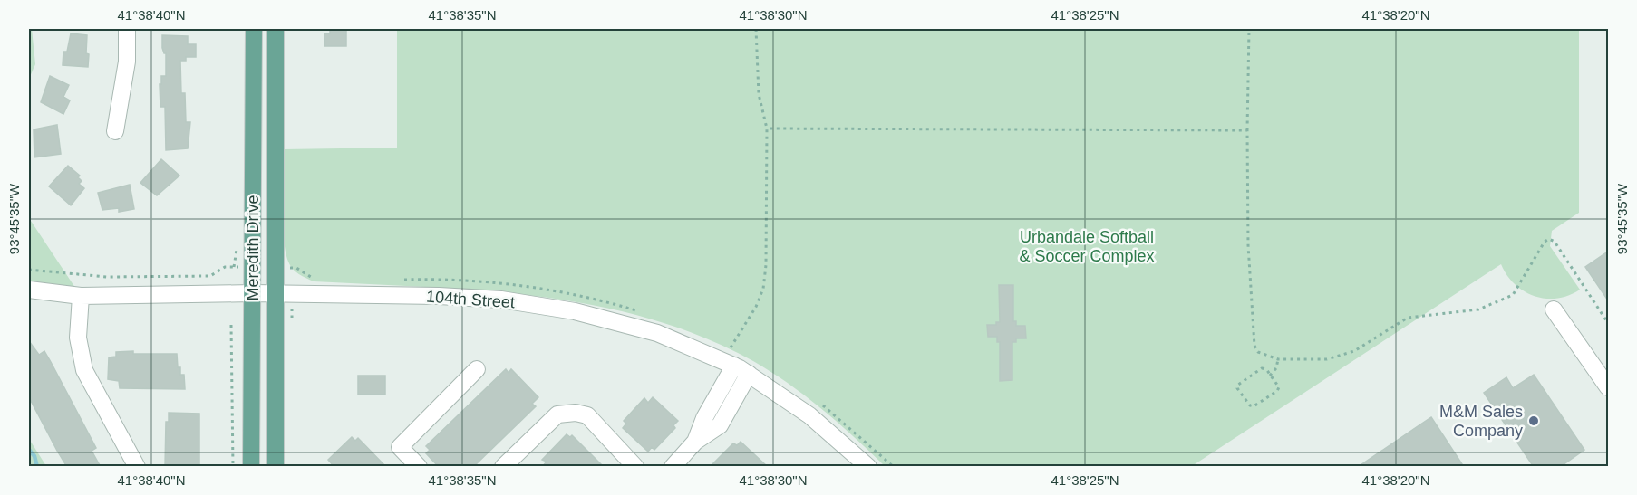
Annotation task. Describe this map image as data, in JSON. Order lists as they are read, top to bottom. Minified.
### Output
{"streets":{"main road":["Meredith Drive"],"street":["104th Street"]},"crossings":[["Meredith Drive","104th Street"]],"parks":["Urbandale Softball & Soccer Complex"],"places":["M&M Sales Company"],"coordinates":["41°38'40\"N","41°38'35\"N","41°38'30\"N","41°38'25\"N","41°38'20\"N","93°45'35\"W"]}
